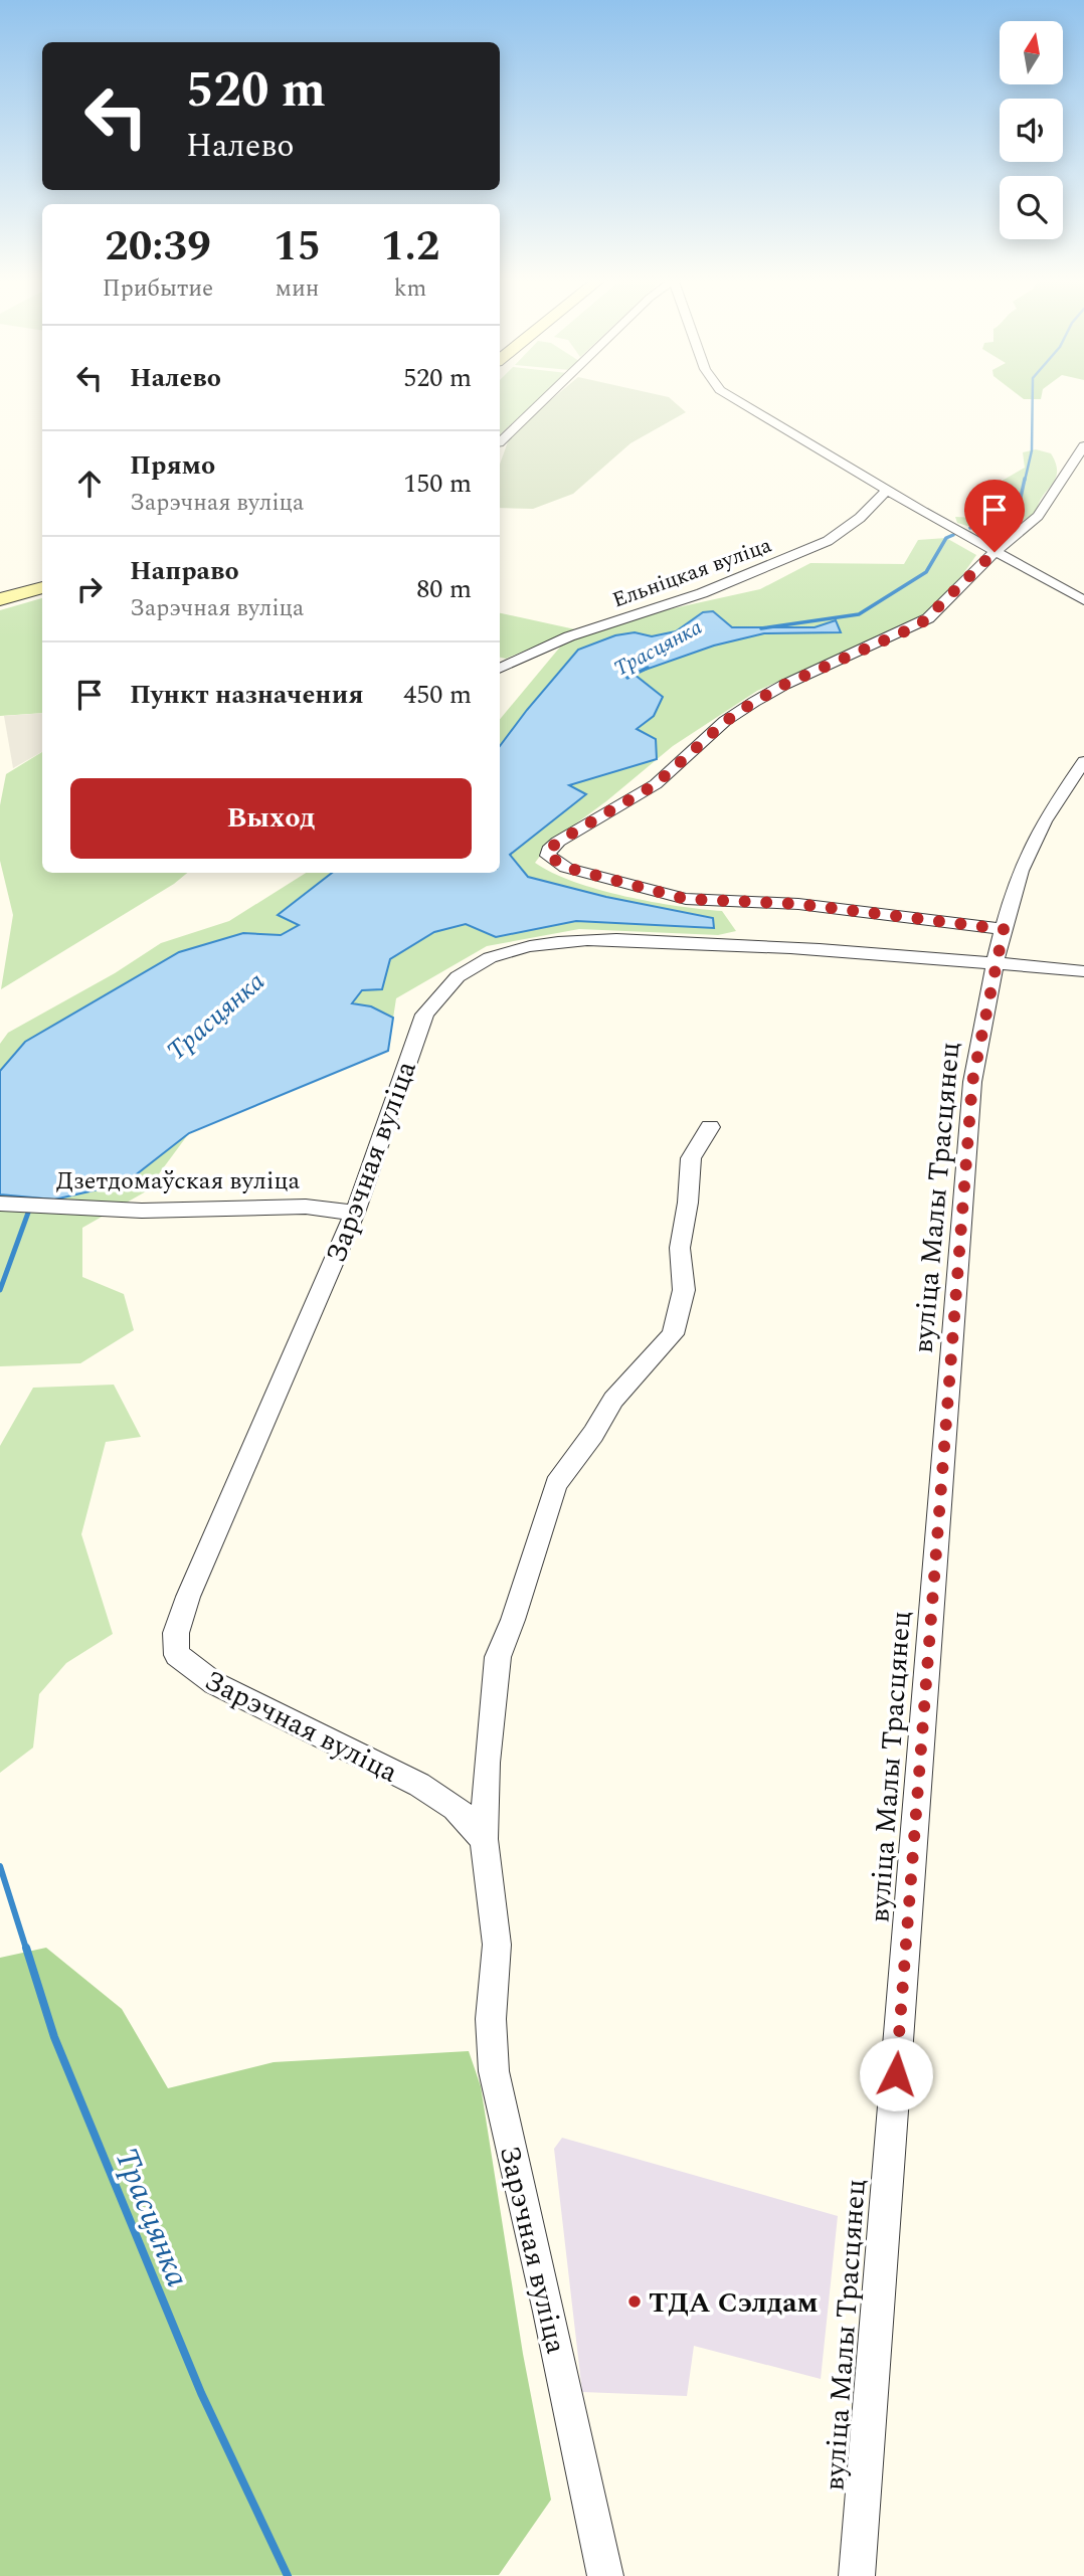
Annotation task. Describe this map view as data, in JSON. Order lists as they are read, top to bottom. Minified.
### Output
{"streets":{"street":["Ельніцкая вуліца","Зарэчная вуліца","Дзетдомаўская вуліца","вуліца Малы Трасцянец"]},"crossings":[["Зарэчная вуліца","Дзетдомаўская вуліца"],["Зарэчная вуліца","вуліца Малы Трасцянец"]],"water":["Трасцянка"],"places":["ТДА Сэлдам"],"north":"top","page":{"turn":["520 m","Налево"],"eta":["20:39","Прибытие","15","мин","1.2","km"],"list":[{"name":"Налево","value":"520 m"},{"name":"Прямо","note":"Зарэчная вуліца","value":"150 m"},{"name":"Направо","note":"Зарэчная вуліца","value":"80 m"},{"name":"Пункт назначения","value":"450 m"}],"buttons":"Выход"}}
